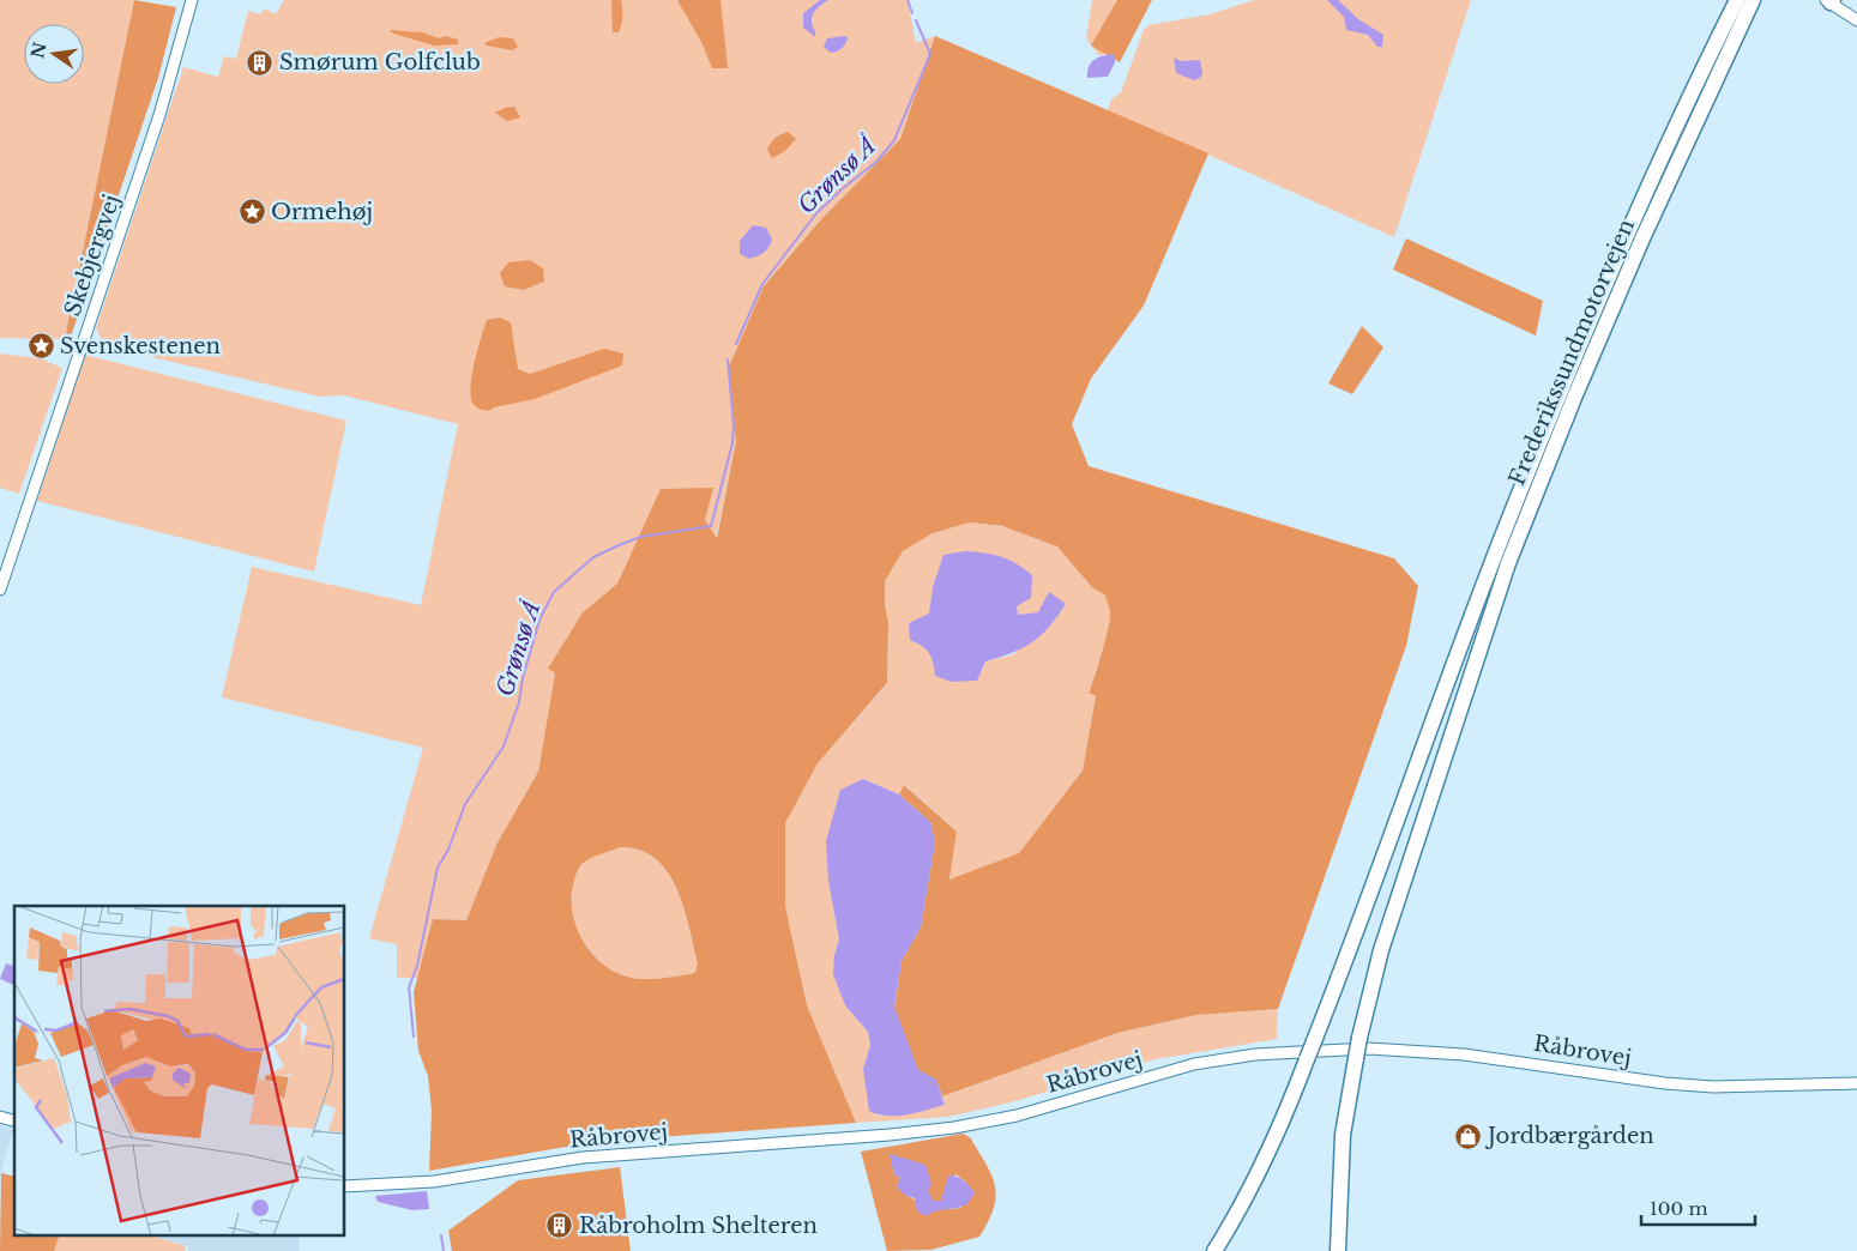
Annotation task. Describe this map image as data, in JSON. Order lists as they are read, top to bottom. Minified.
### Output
{"streets":{"highway":["Frederikssundmotorvejen"],"street":["Skebjergvej","Råbrovej"]},"water":["Grønsø Å"],"places":{"building":["Smørum Golfclub","Råbroholm Shelteren"],"place":["Ormehøj","Svenskestenen"],"shop":["Jordbærgården"]},"scale_bar":"100 m","north":"left"}
